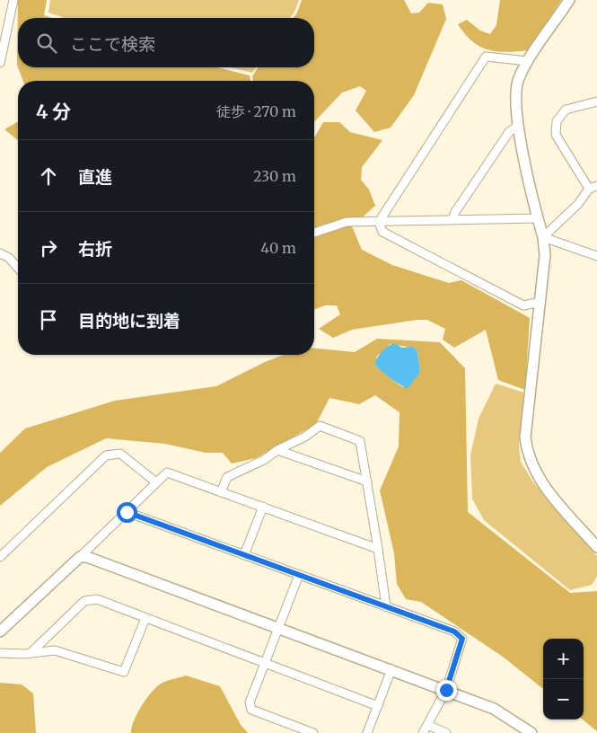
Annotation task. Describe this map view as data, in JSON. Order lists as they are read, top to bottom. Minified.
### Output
{"page":{"search":"ここで検索","heading":["4 分","徒歩 · 270 m"],"list":[["直進","230 m"],["右折","40 m"],"目的地に到着"],"map_buttons":["+","−"]}}
